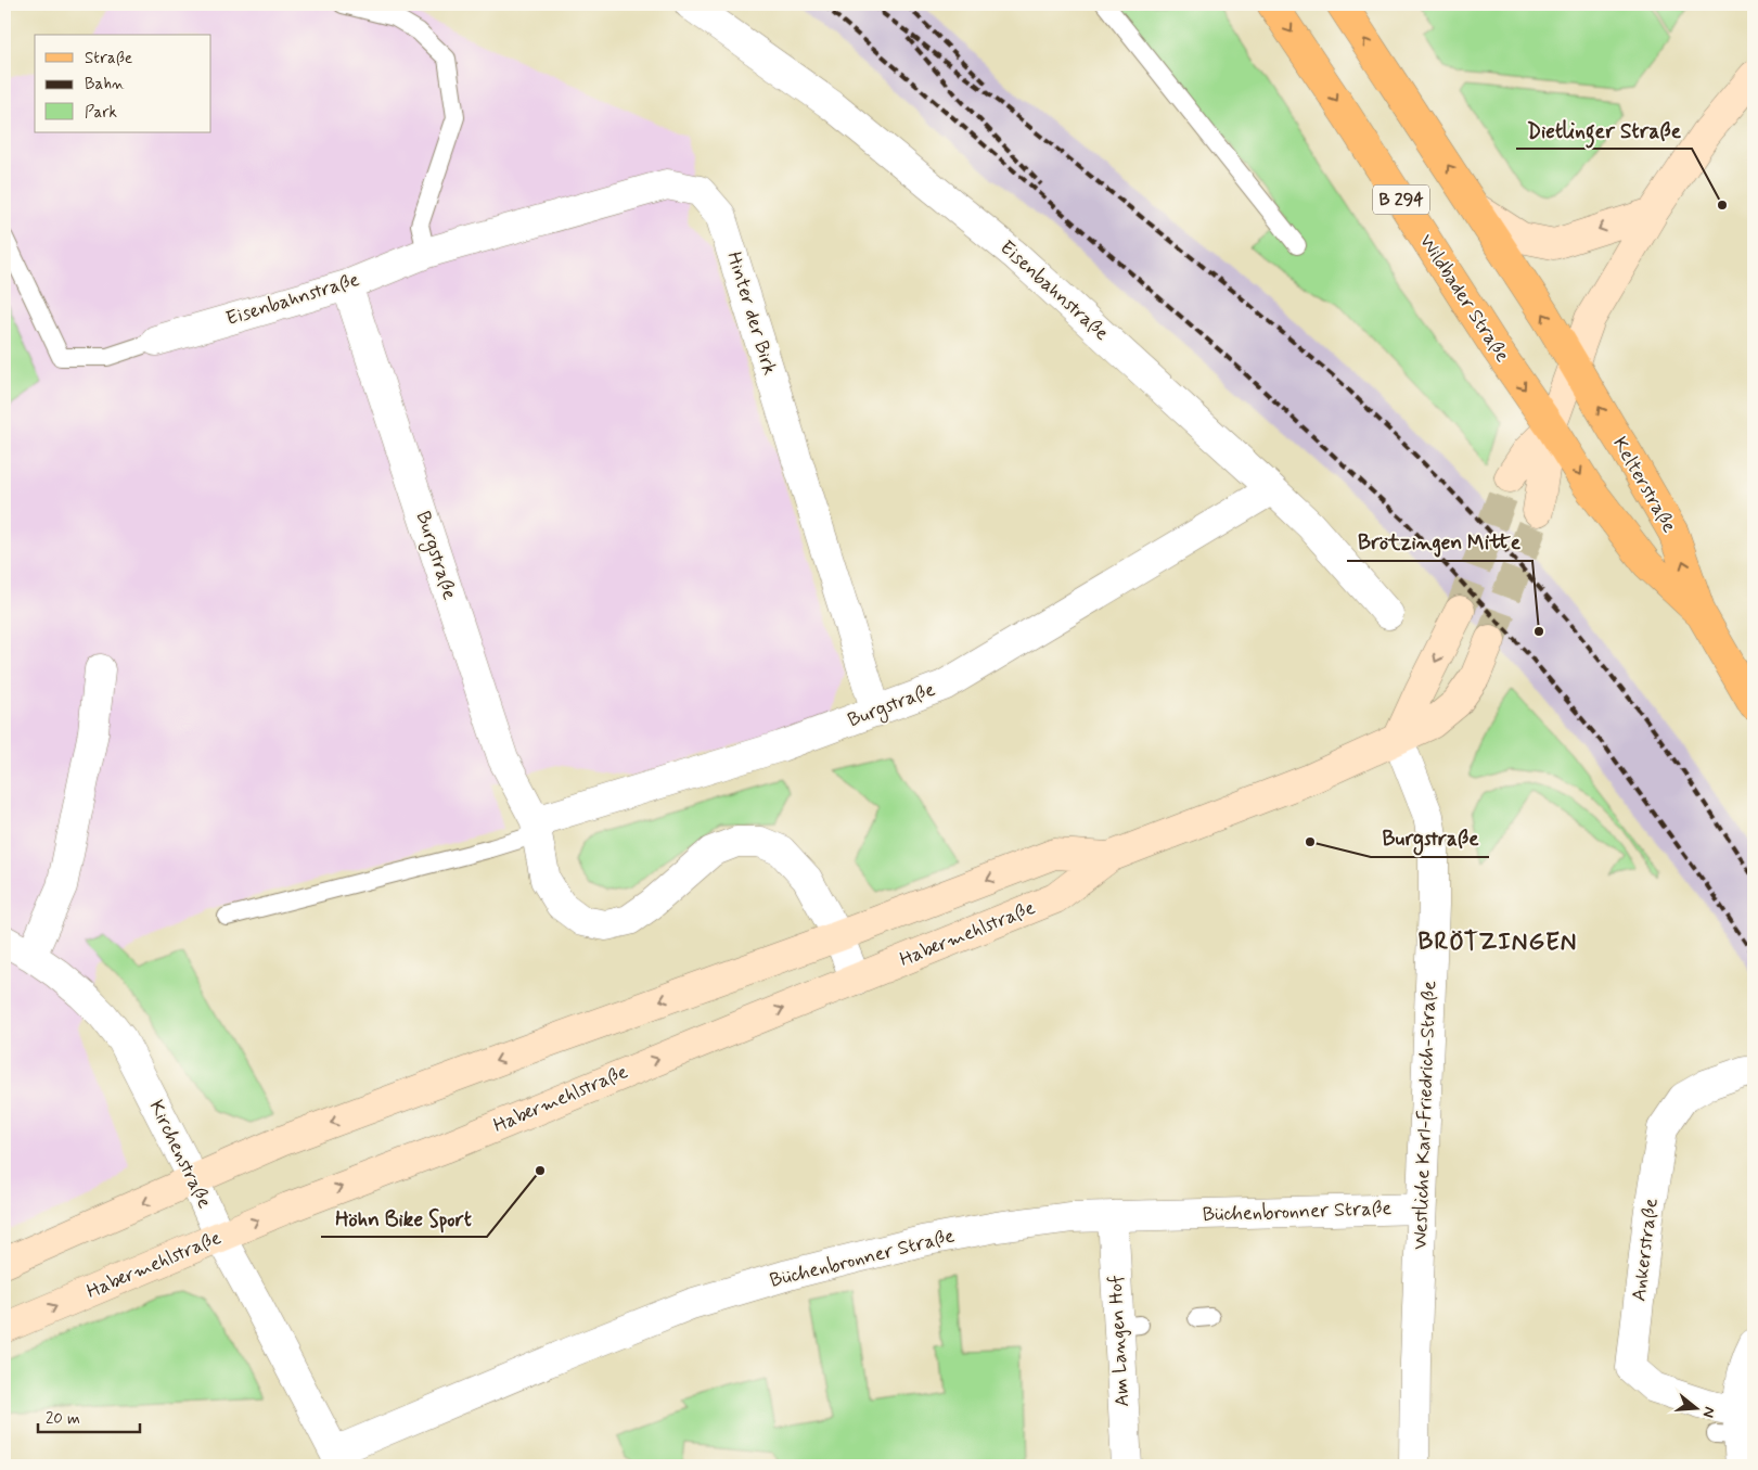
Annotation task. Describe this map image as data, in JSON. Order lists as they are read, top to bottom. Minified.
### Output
{"streets":{"main road":["B 294","Wildbader Straße","Kelterstraße","Habermehlstraße"],"street":["Eisenbahnstraße","Hinter der Birk","Burgstraße","Westliche Karl-Friedrich-Straße","Kirchenstraße","Büchenbronner Straße","Ankerstraße","Am Langen Hof"]},"crossings":[["B 294","Kelterstraße"],["Eisenbahnstraße","Hinter der Birk"],["Eisenbahnstraße","Burgstraße"],["Wildbader Straße","Kelterstraße"],["Hinter der Birk","Burgstraße"],["Burgstraße","Habermehlstraße"],["Habermehlstraße","Westliche Karl-Friedrich-Straße"],["Habermehlstraße","Kirchenstraße"],["Westliche Karl-Friedrich-Straße","Büchenbronner Straße"],["Kirchenstraße","Büchenbronner Straße"],["Büchenbronner Straße","Am Langen Hof"]],"districts":["BRÖTZINGEN"],"places":["Dietlinger Straße","Brötzingen Mitte","Burgstraße","Höhn Bike Sport"],"legend":["Straße","Bahn","Park"],"scale_bar":"20 m","north":"right"}
